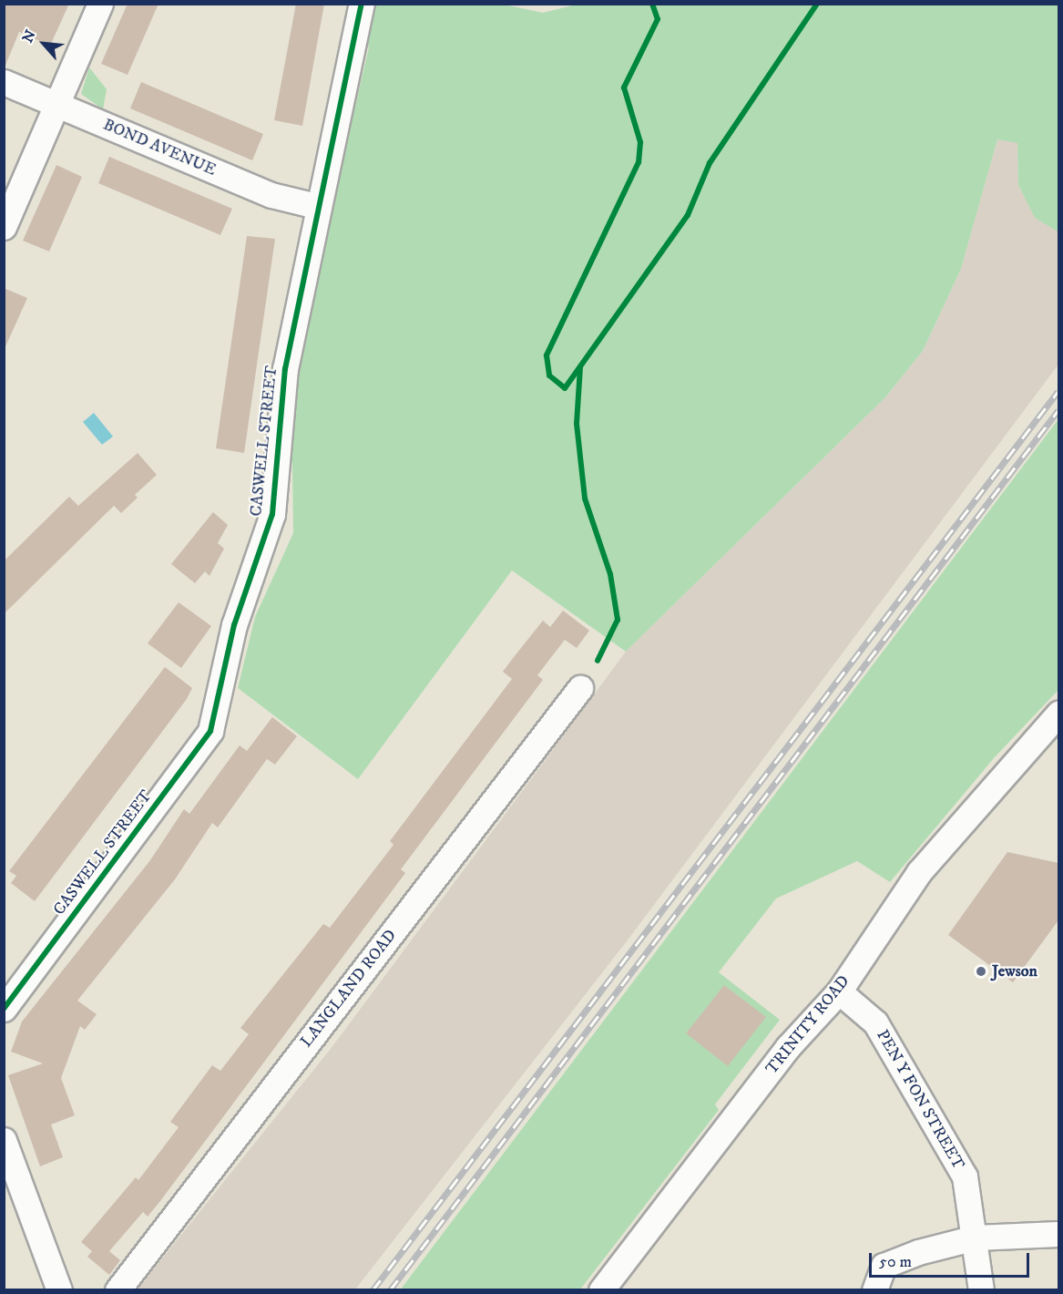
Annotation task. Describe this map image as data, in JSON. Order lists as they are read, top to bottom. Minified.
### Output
{"streets":{"street":["BOND AVENUE","CASWELL STREET","LANGLAND ROAD","TRINITY ROAD","PEN Y FON STREET"]},"crossings":[["BOND AVENUE","CASWELL STREET"],["TRINITY ROAD","PEN Y FON STREET"]],"places":["Jewson"],"scale_bar":"50 m","north":"top left"}
